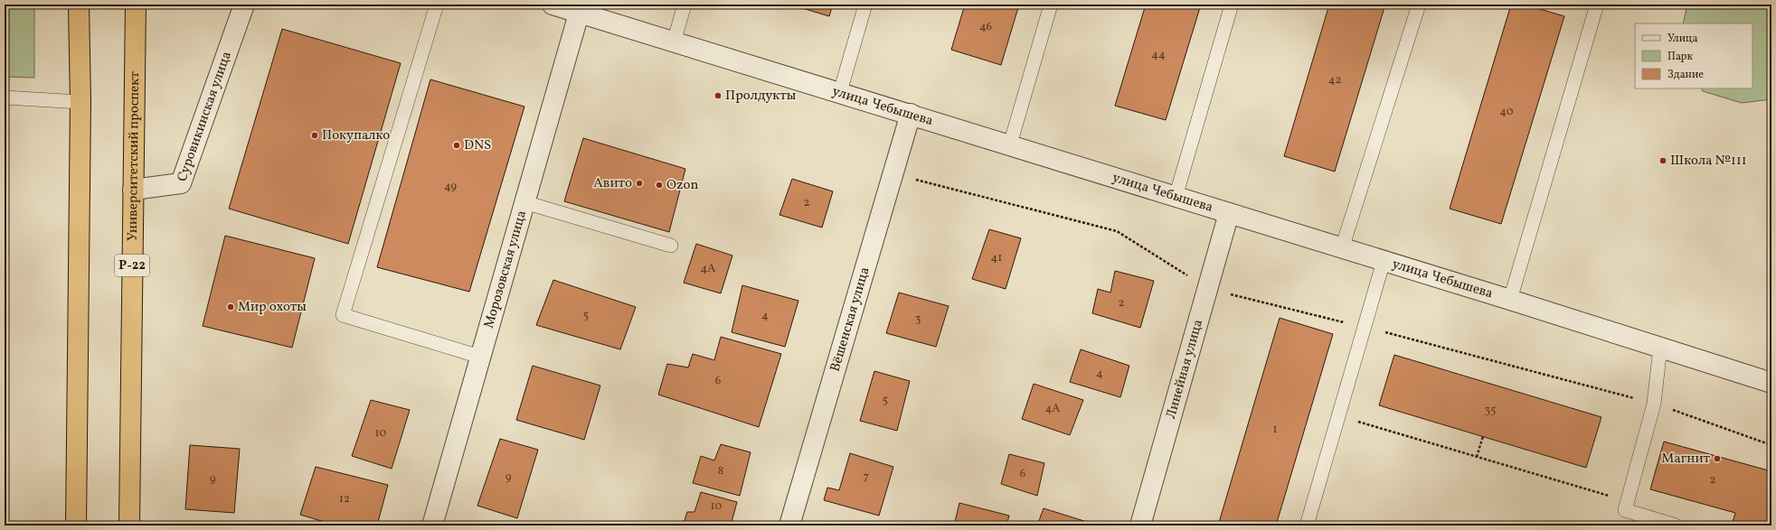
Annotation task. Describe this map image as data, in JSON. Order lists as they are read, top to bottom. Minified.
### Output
{"streets":{"highway":["Университетский проспект","Р-22"],"street":["улица Чебышева","Суровикинская улица","Морозовская улица","Вёшенская улица","Линейная улица"]},"crossings":[["улица Чебышева","Морозовская улица"],["улица Чебышева","Вёшенская улица"],["улица Чебышева","Линейная улица"],["Суровикинская улица","Университетский проспект"]],"places":["Пролдукты","Покупалко","DNS","Школа №111","Авито","Ozon","Мир охоты","Магнит"],"house_numbers":["46","44","42","40","49","2","41","4А","2","5","4","3","4","6","5","4А","35","1","10","8","6","7","9","9","2","12","10"],"legend":["Улица","Парк","Здание"]}
